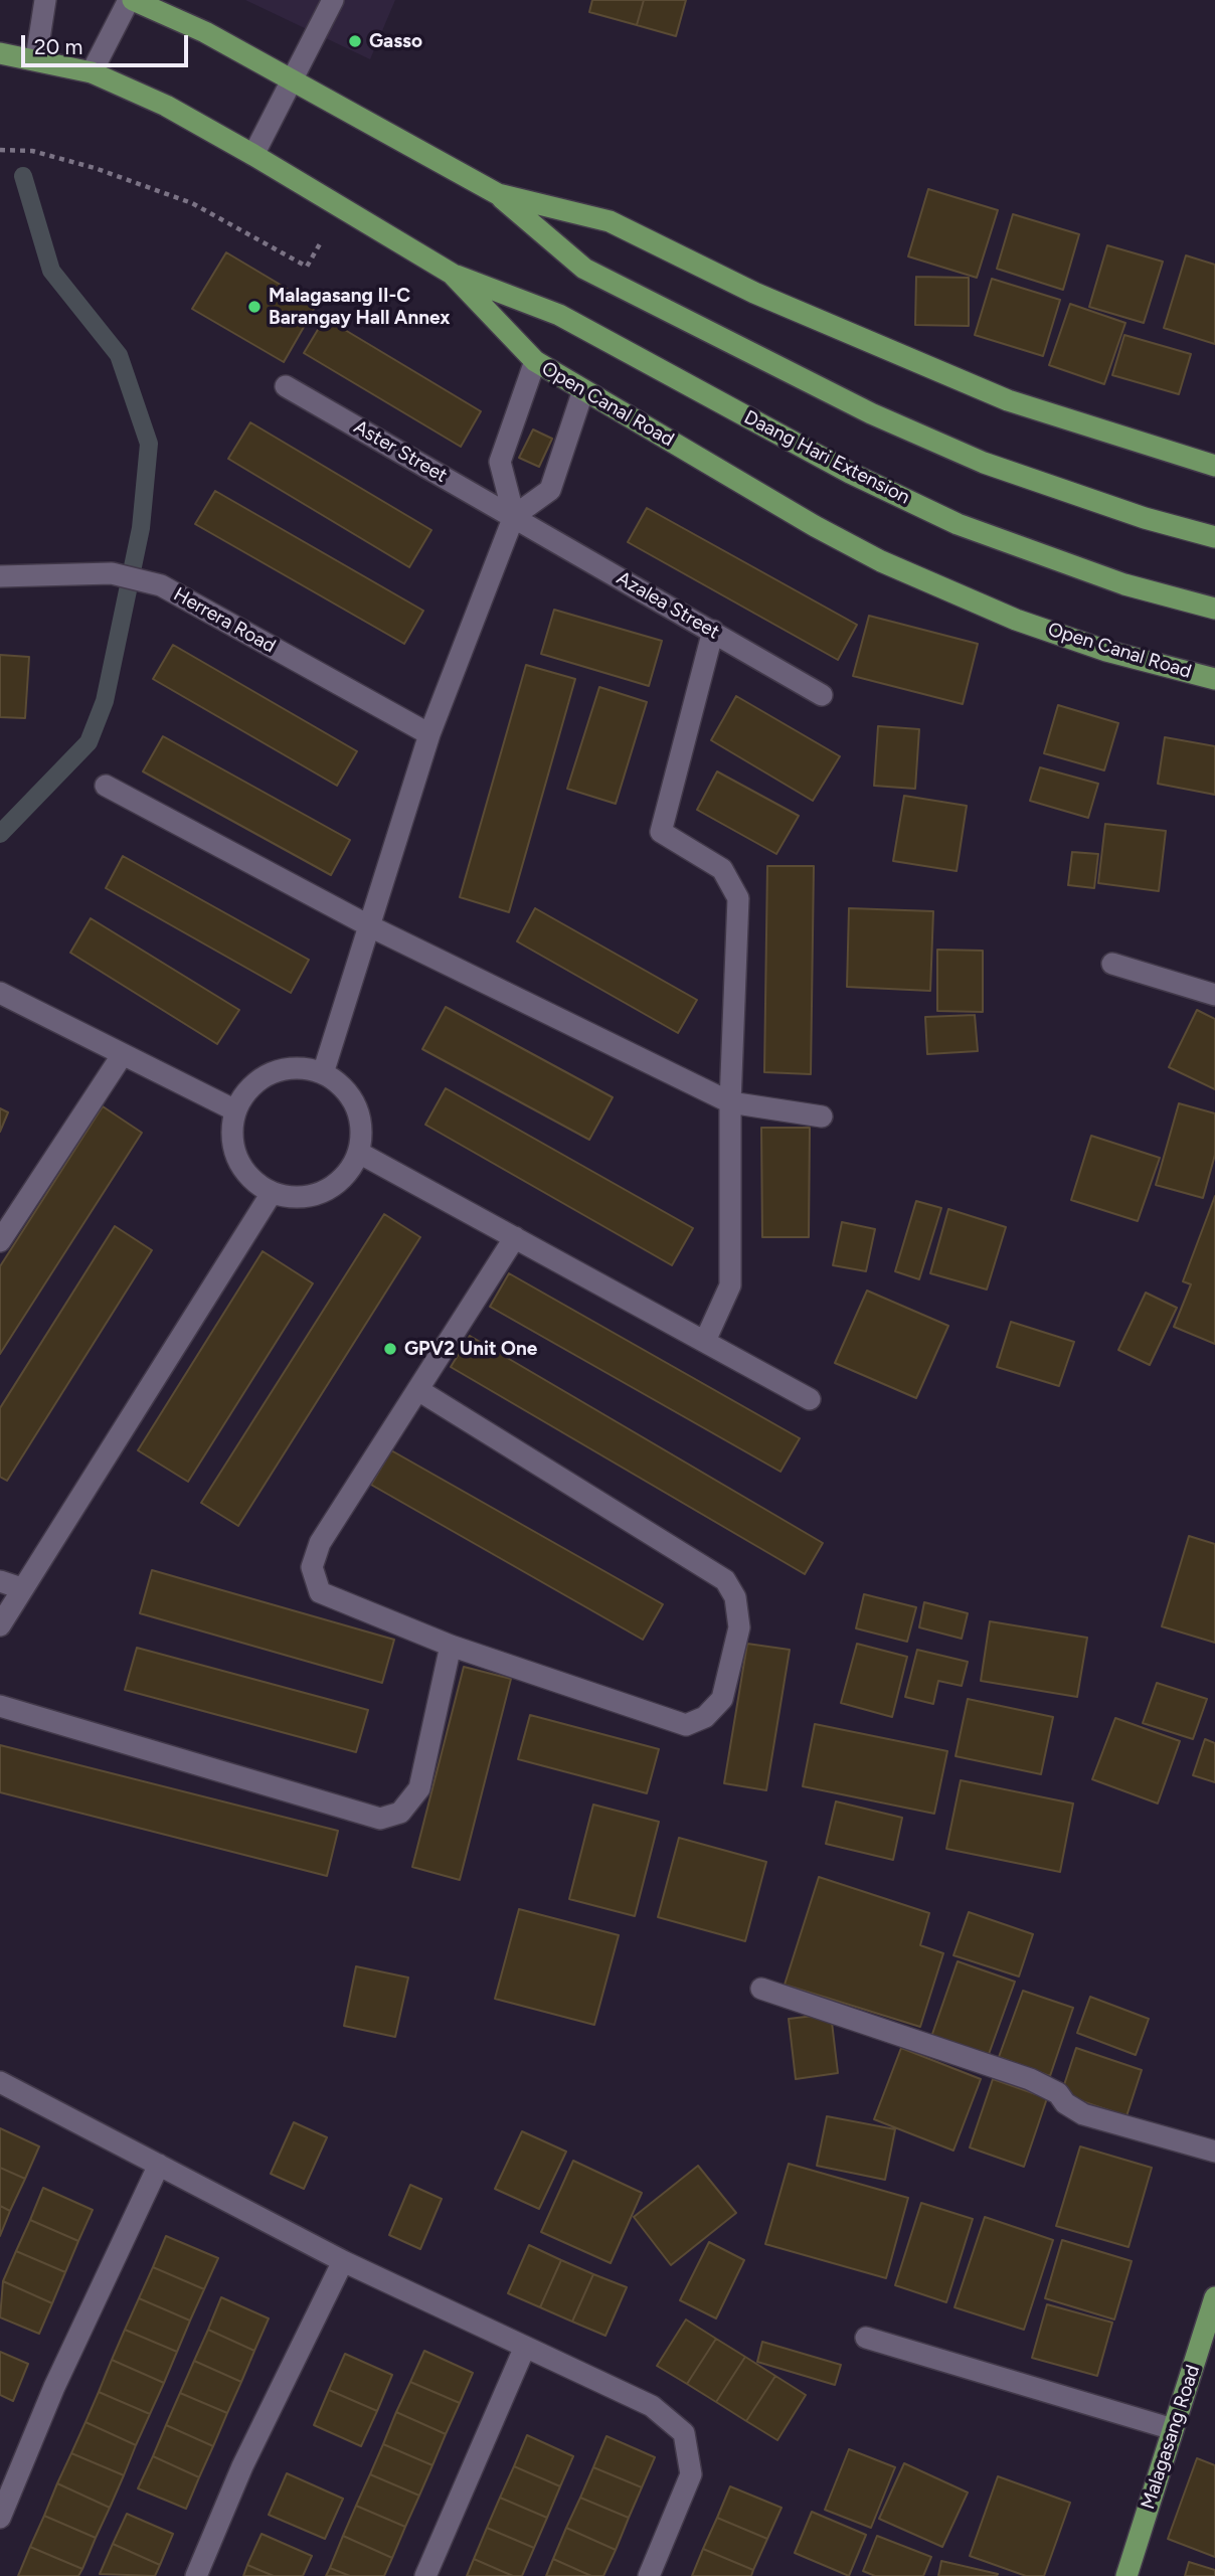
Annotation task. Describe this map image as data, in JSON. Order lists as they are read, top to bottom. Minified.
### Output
{"streets":{"main road":["Open Canal Road","Daang Hari Extension","Malagasang Road"],"street":["Aster Street","Azalea Street","Herrera Road"]},"crossings":[["Open Canal Road","Daang Hari Extension"],["Aster Street","Azalea Street"]],"places":["Gasso","Malagasang II-C Barangay Hall Annex","GPV2 Unit One"],"scale_bar":"20 m"}
